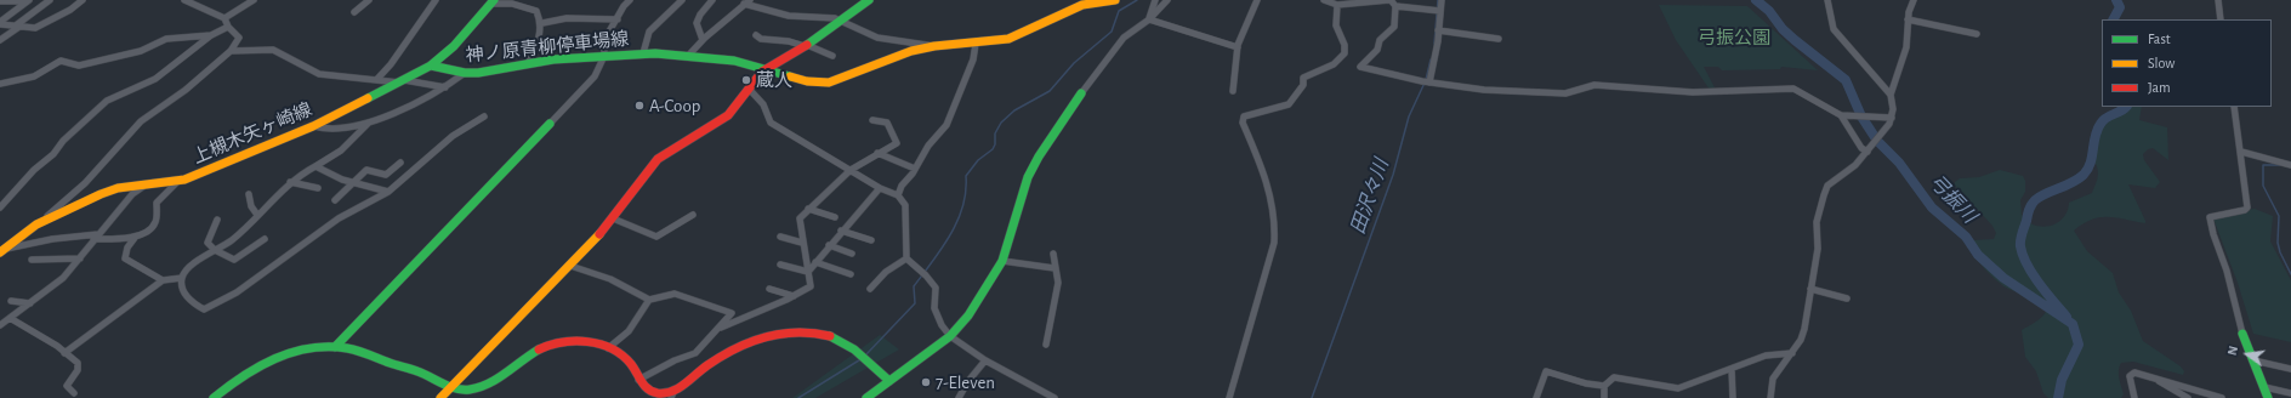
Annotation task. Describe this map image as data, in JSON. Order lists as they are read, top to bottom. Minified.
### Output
{"streets":{"street":["神ノ原青柳停車場線","上槻木矢ヶ崎線"]},"crossings":[["神ノ原青柳停車場線","上槻木矢ヶ崎線"]],"water":["田沢々川","弓振川"],"parks":["弓振公園"],"places":["蔵人","A-Coop","7-Eleven"],"legend":["Fast","Slow","Jam"],"north":"left"}
